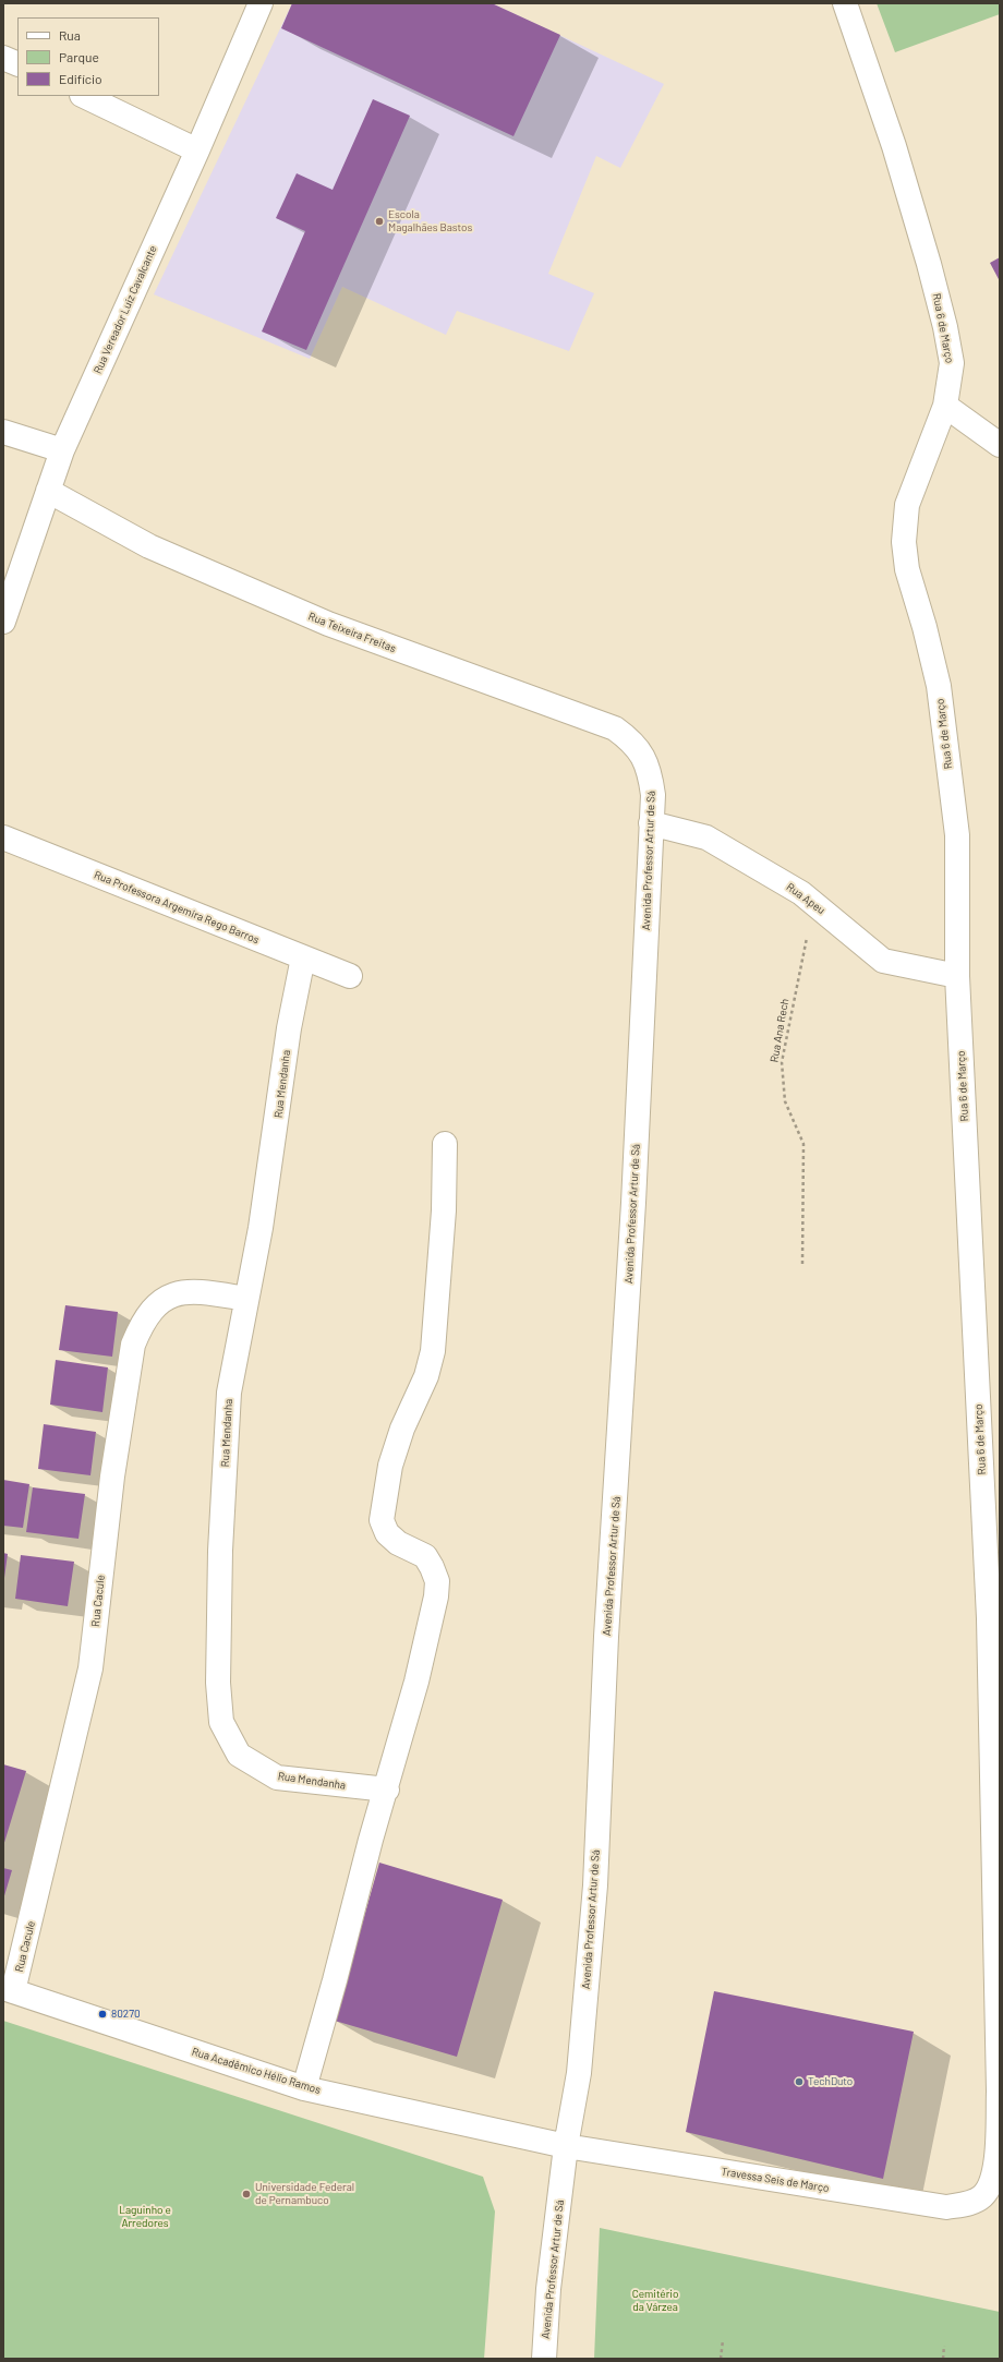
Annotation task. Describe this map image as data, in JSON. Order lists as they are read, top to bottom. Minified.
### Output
{"streets":{"street":["Rua Vereador Luiz Cavalcante","Rua 6 de Março","Rua Teixeira Freitas","Avenida Professor Artur de Sá","Rua Apeu","Rua Professora Argemira Rego Barros","Rua Mendanha","Rua Cacule","Rua Acadêmico Hélio Ramos","Travessa Seis de Março"],"path":["Rua Ana Rech"]},"crossings":[["Rua Vereador Luiz Cavalcante","Rua Teixeira Freitas"],["Rua 6 de Março","Rua Apeu"],["Rua 6 de Março","Travessa Seis de Março"],["Rua Teixeira Freitas","Avenida Professor Artur de Sá"],["Avenida Professor Artur de Sá","Rua Apeu"],["Avenida Professor Artur de Sá","Rua Acadêmico Hélio Ramos"],["Avenida Professor Artur de Sá","Travessa Seis de Março"],["Rua Apeu","Rua Ana Rech"],["Rua Professora Argemira Rego Barros","Rua Mendanha"],["Rua Mendanha","Rua Cacule"],["Rua Cacule","Rua Acadêmico Hélio Ramos"],["Rua Acadêmico Hélio Ramos","Travessa Seis de Março"]],"parks":["Laguinho e Arredores","Cemitério da Várzea"],"places":["Escola Magalhães Bastos","80270","TechDuto","Universidade Federal de Pernambuco"],"legend":["Rua","Parque","Edifício"]}
